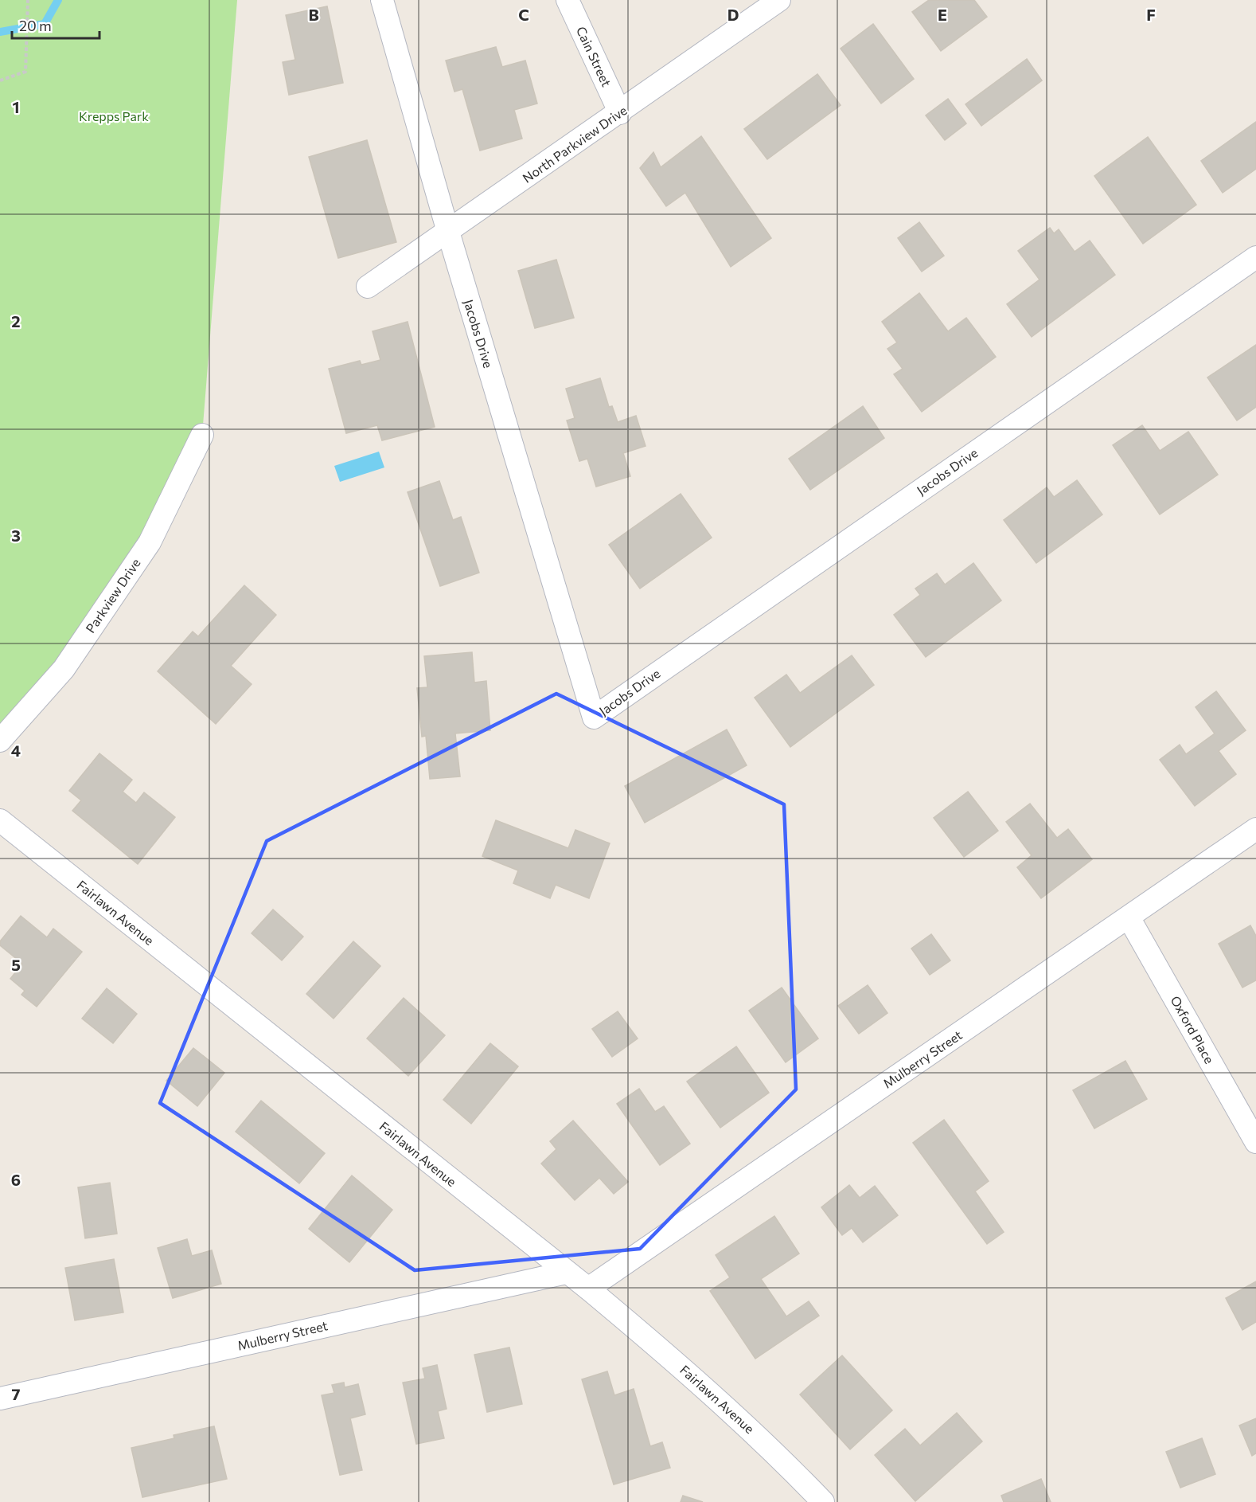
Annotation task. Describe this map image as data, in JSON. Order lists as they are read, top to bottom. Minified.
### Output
{"streets":{"street":["Cain Street","North Parkview Drive","Jacobs Drive","Parkview Drive","Fairlawn Avenue","Oxford Place","Mulberry Street"]},"crossings":[["Cain Street","North Parkview Drive"],["North Parkview Drive","Jacobs Drive"],["Fairlawn Avenue","Mulberry Street"],["Oxford Place","Mulberry Street"]],"parks":["Krepps Park"],"scale_bar":"20 m","grid":{"columns":["B","C","D","E","F"],"rows":["1","2","3","4","5","6","7"]}}
